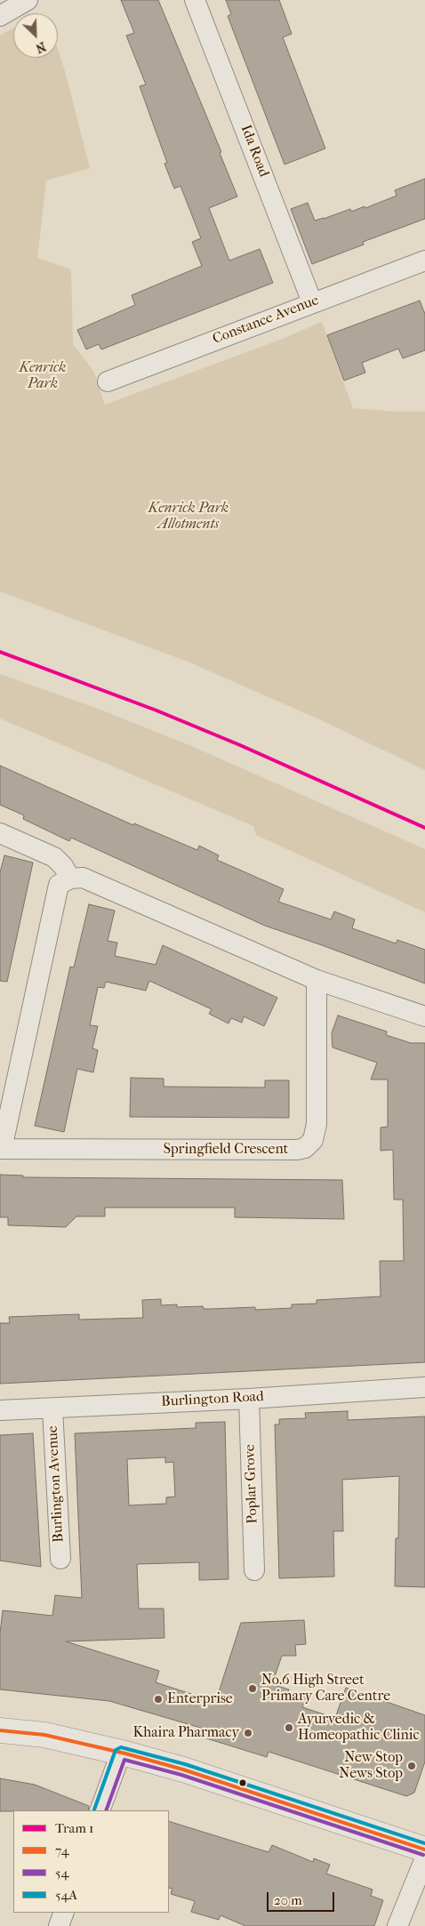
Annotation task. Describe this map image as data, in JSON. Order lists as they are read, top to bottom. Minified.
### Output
{"streets":{"street":["Ida Road","Constance Avenue","Springfield Crescent","Burlington Road","Burlington Avenue","Poplar Grove"]},"crossings":[["Ida Road","Constance Avenue"],["Burlington Road","Burlington Avenue"],["Burlington Road","Poplar Grove"]],"parks":["Kenrick Park","Kenrick Park Allotments"],"places":["No.6 High Street Primary Care Centre","Enterprise","Ayurvedic & Homeopathic Clinic","Khaira Pharmacy","New Stop News Stop"],"lines":["tram line 1","transit line 74","transit line 54A","transit line 54"],"legend":["Tram 1","74","54","54A"],"scale_bar":"20 m","north":"bottom right"}
